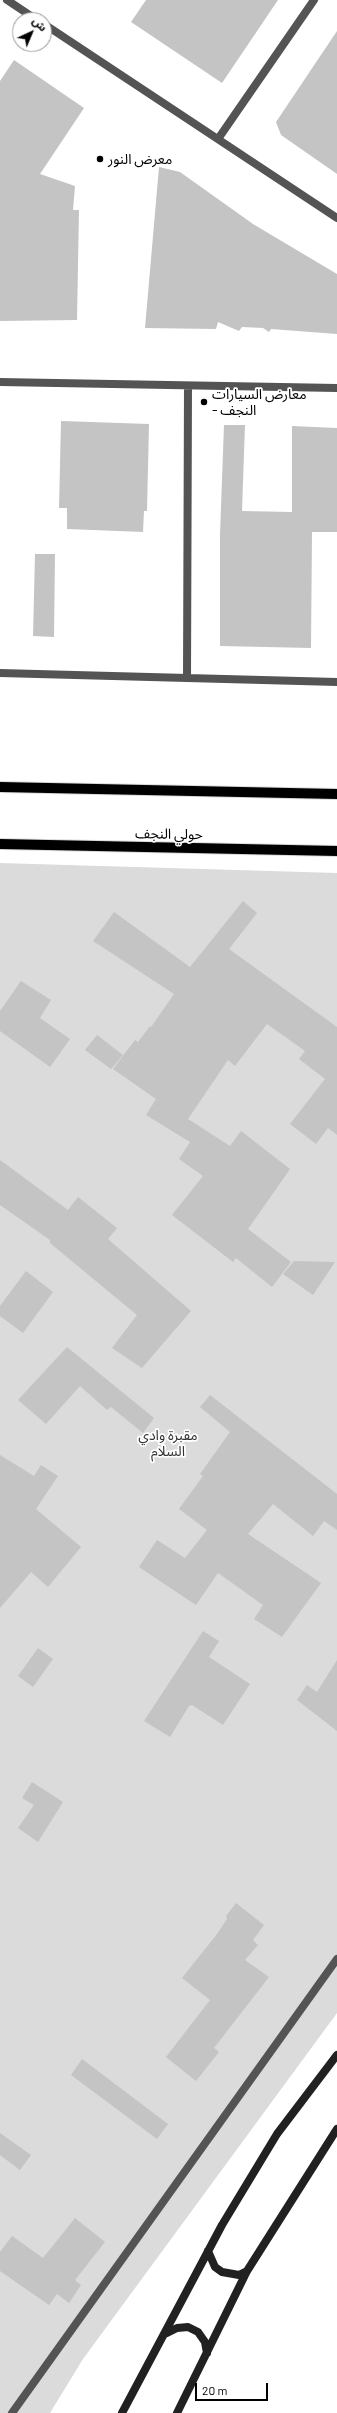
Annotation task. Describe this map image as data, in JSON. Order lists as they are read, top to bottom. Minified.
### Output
{"streets":{"main road":["حولي النجف"]},"parks":["مقبرة وادي السلام"],"places":["معرض النور","معارض السيارات - النجف"],"scale_bar":"20 m","north":"top right"}
